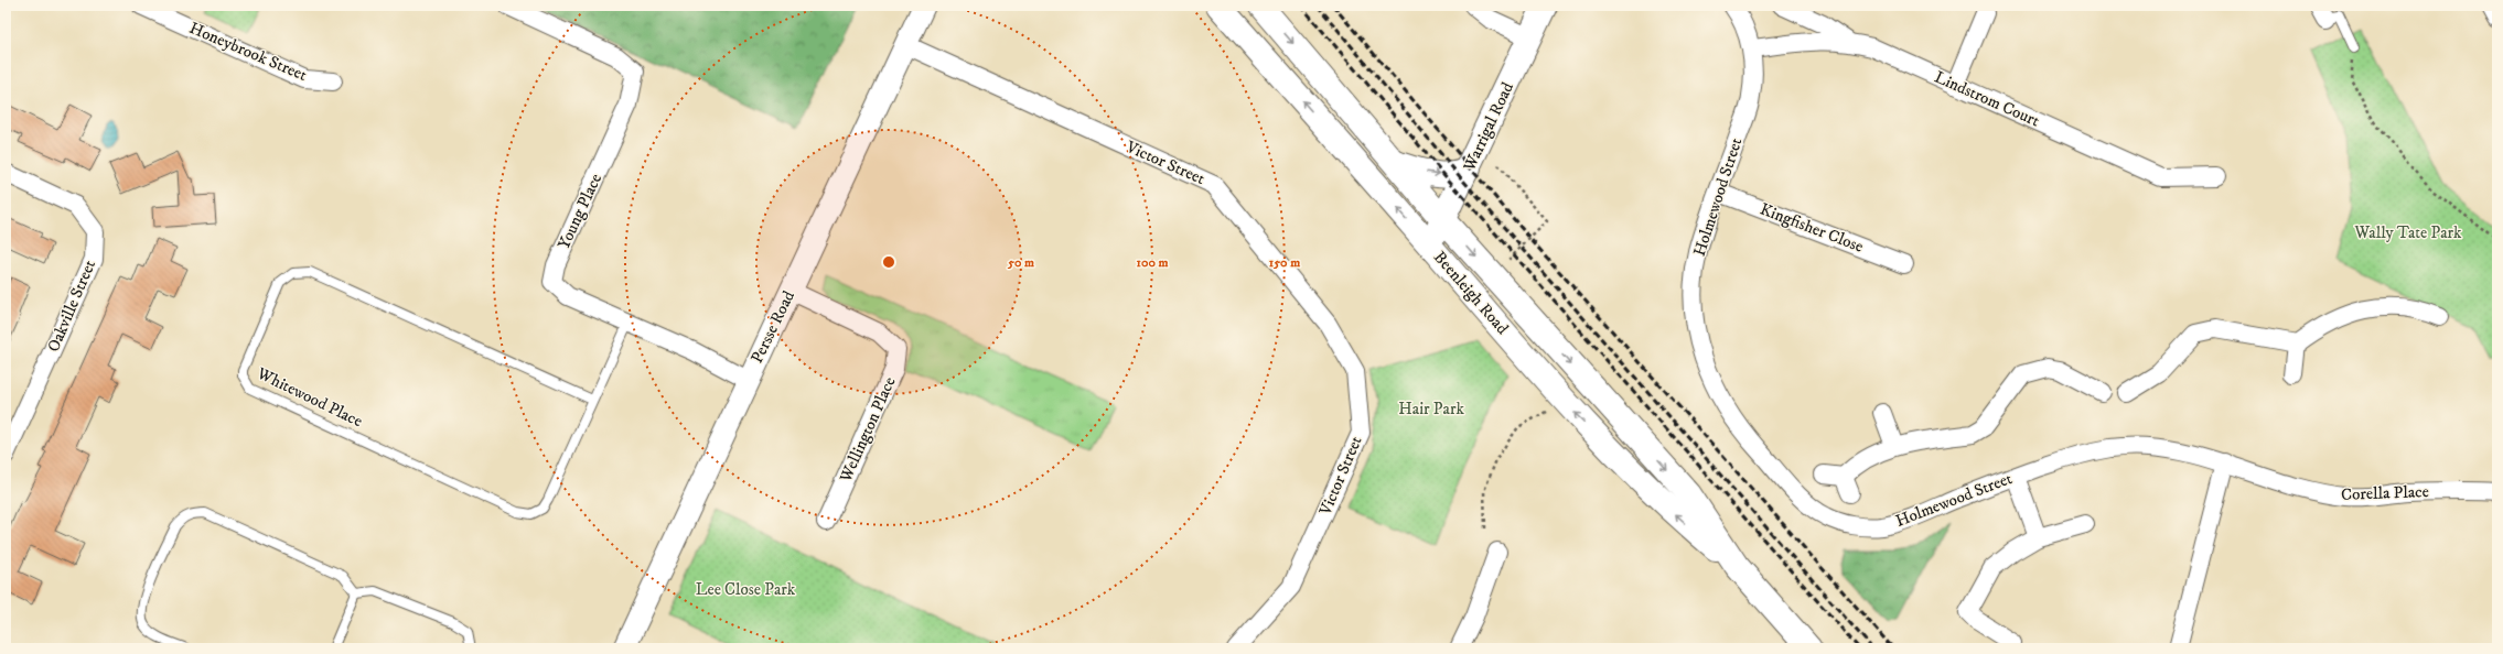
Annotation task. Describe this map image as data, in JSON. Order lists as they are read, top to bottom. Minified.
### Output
{"streets":{"main road":["Warrigal Road","Beenleigh Road"],"street":["Honeybrook Street","Lindstrom Court","Victor Street","Holmewood Street","Young Place","Kingfisher Close","Oakville Street","Persse Road","Wellington Place","Corella Place"],"lane":["Whitewood Place"]},"crossings":[["Lindstrom Court","Holmewood Street"],["Warrigal Road","Beenleigh Road"],["Victor Street","Persse Road"],["Holmewood Street","Kingfisher Close"],["Holmewood Street","Corella Place"],["Young Place","Persse Road"],["Young Place","Whitewood Place"],["Persse Road","Wellington Place"]],"parks":["Wally Tate Park","Hair Park","Lee Close Park"],"rings":["50 m","100 m","150 m"]}
